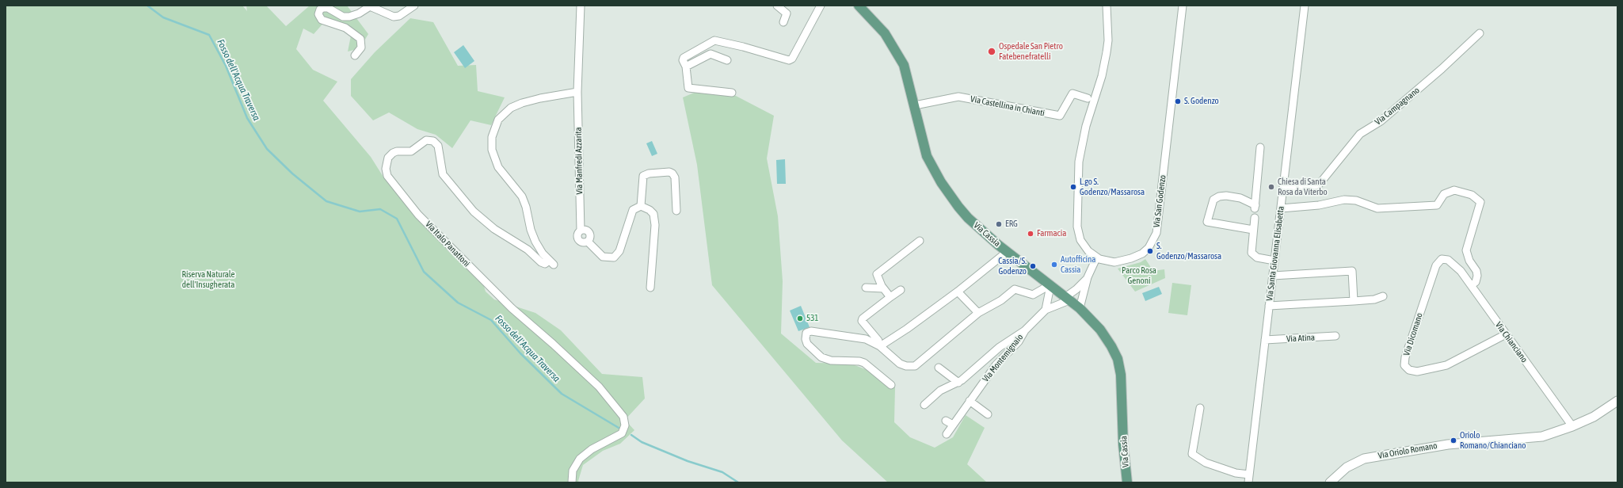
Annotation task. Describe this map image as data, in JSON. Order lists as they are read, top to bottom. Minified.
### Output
{"streets":{"main road":["Via Cassia"],"street":["Via Castellina in Chianti","Via Campagnano","Via Manfredi Azzarita","Via San Godenzo","Via Italo Panattoni","Via Santa Giovanna Elisabetta","Via Dicomano","Via Atina","Via Chianciano","Via Montemignaio","Via Oriolo Romano"]},"crossings":[["Via Castellina in Chianti","Via Cassia"],["Via Campagnano","Via Santa Giovanna Elisabetta"],["Via Manfredi Azzarita","Via Italo Panattoni"],["Via Cassia","Via Montemignaio"],["Via Santa Giovanna Elisabetta","Via Atina"],["Via Dicomano","Via Chianciano"],["Via Chianciano","Via Oriolo Romano"]],"water":["Fosso dell'Acqua Traversa"],"parks":["Parco Rosa Genoni","Riserva Naturale dell'Insugherata"],"places":["Ospedale San Pietro Fatebenefratelli","S. Godenzo","L.go S. Godenzo/Massarosa","Chiesa di Santa Rosa da Viterbo","ERG","Farmacia","S. Godenzo/Massarosa","Autofficina Cassia","Cassia/S. Godenzo","531","Oriolo Romano/Chianciano"]}
